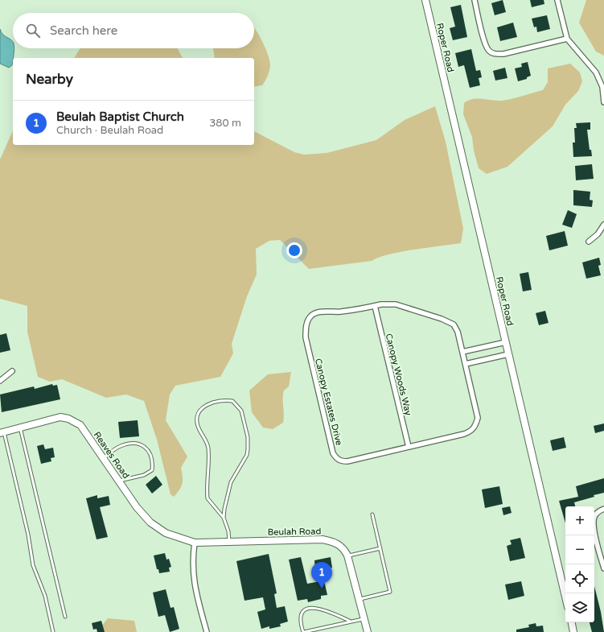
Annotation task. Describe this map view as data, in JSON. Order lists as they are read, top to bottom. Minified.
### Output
{"streets":{"street":["Roper Road","Canopy Woods Way","Canopy Estates Drive","Reaves Road","Beulah Road"]},"crossings":[["Canopy Woods Way","Canopy Estates Drive"],["Reaves Road","Beulah Road"]],"page":{"search":"Search here","heading":"Nearby","list":[{"mark":"1","name":"Beulah Baptist Church","note":"Church · Beulah Road","value":"380 m"}],"map_buttons":["+","−"],"pins":"1"}}
